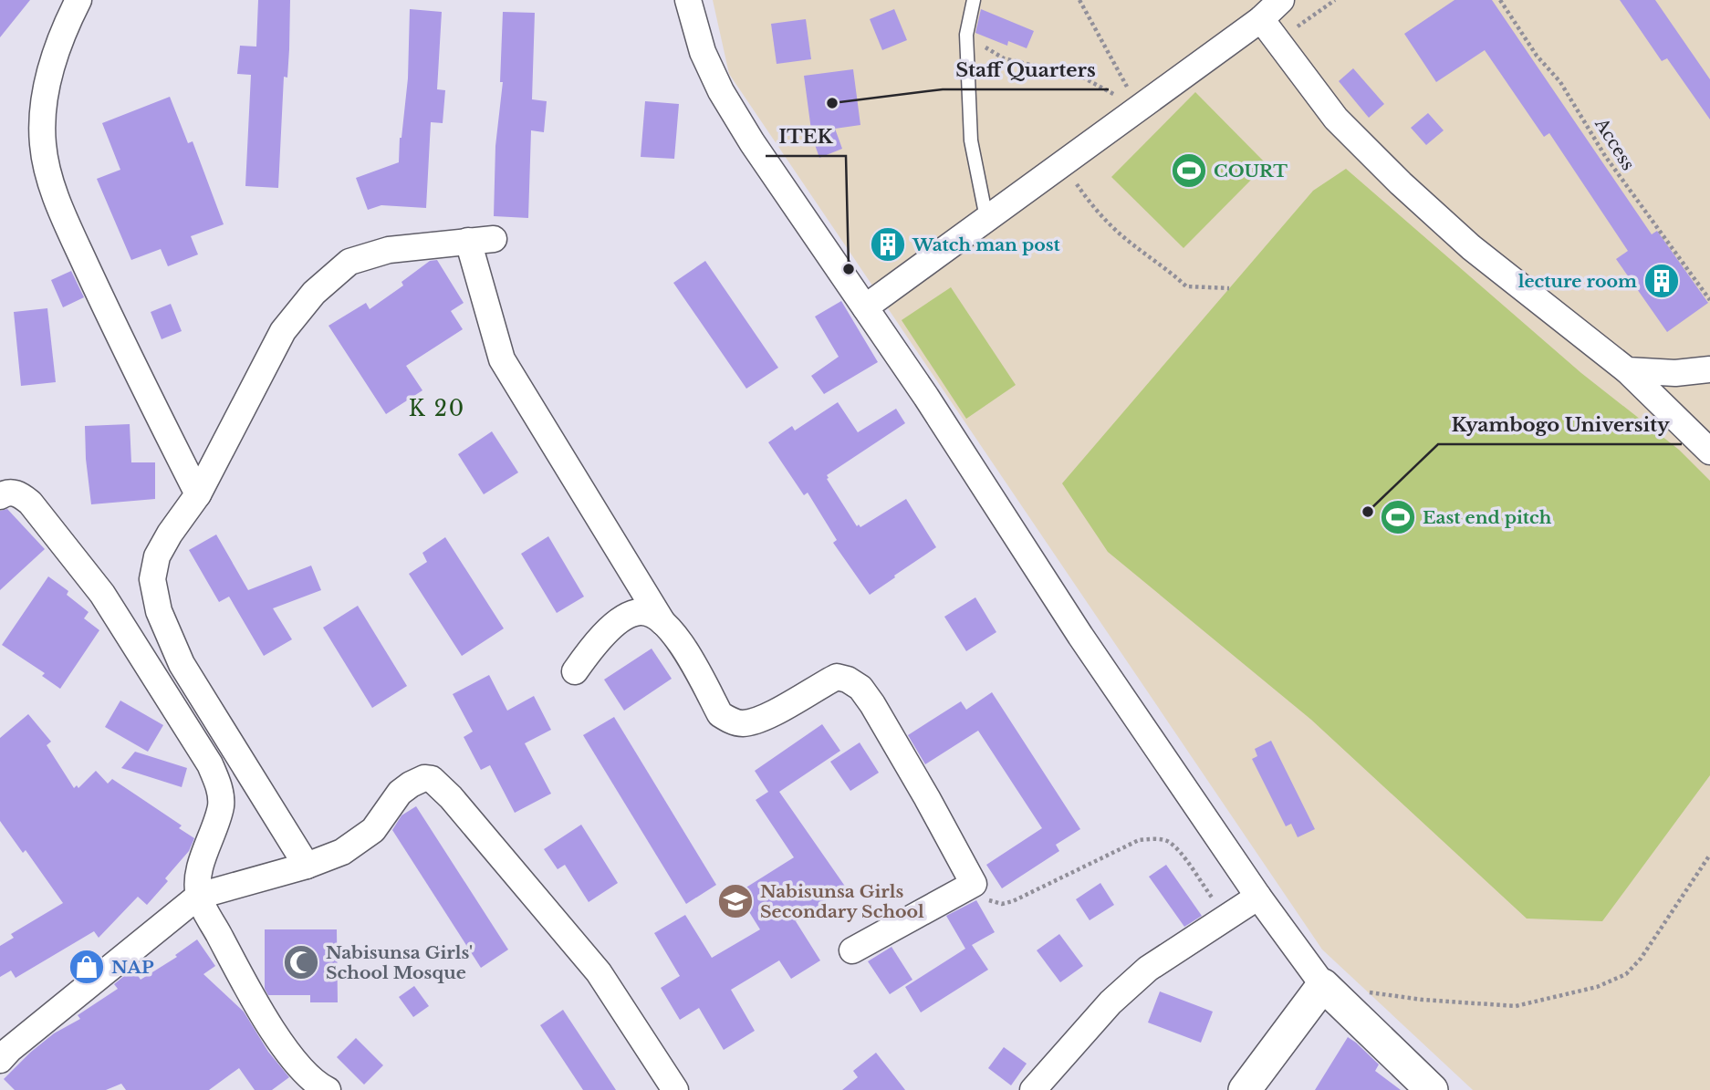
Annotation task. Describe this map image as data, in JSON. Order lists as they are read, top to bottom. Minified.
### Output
{"streets":{"path":["Access"]},"districts":["K 20"],"places":{"other":["Staff Quarters","ITEK","Kyambogo University"],"sports":["COURT","East end pitch"],"building":["Watch man post","lecture room"],"school or university":["Nabisunsa Girls Secondary School"],"mosque":["Nabisunsa Girls' School Mosque"],"shop":["NAP"]}}
